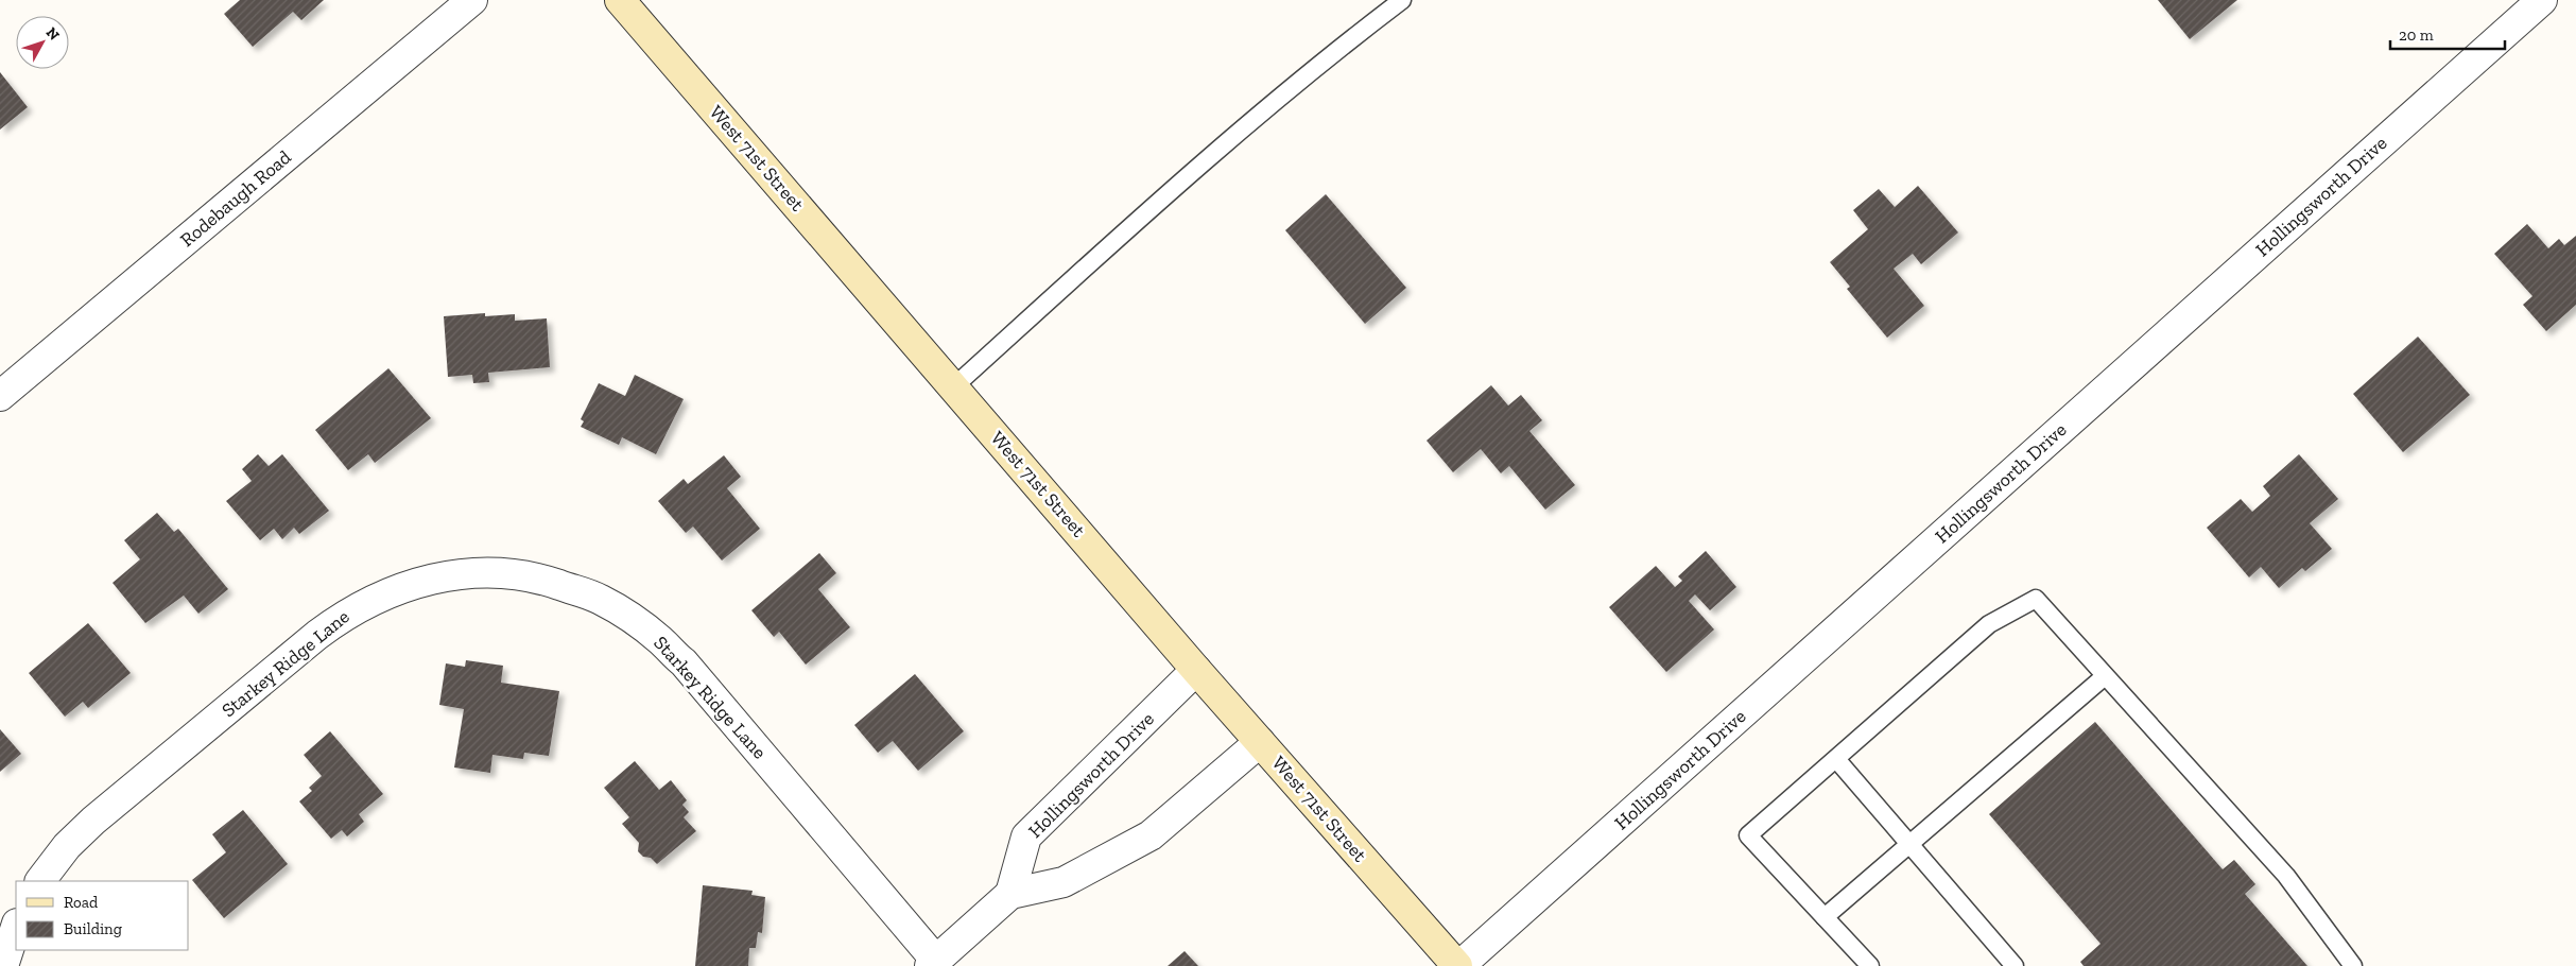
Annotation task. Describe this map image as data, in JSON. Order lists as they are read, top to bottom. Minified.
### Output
{"streets":{"main road":["West 71st Street"],"street":["Hollingsworth Drive","Rodebaugh Road","Starkey Ridge Lane"]},"crossings":[["West 71st Street","Hollingsworth Drive"]],"legend":["Road","Building"],"scale_bar":"20 m","north":"top right"}
